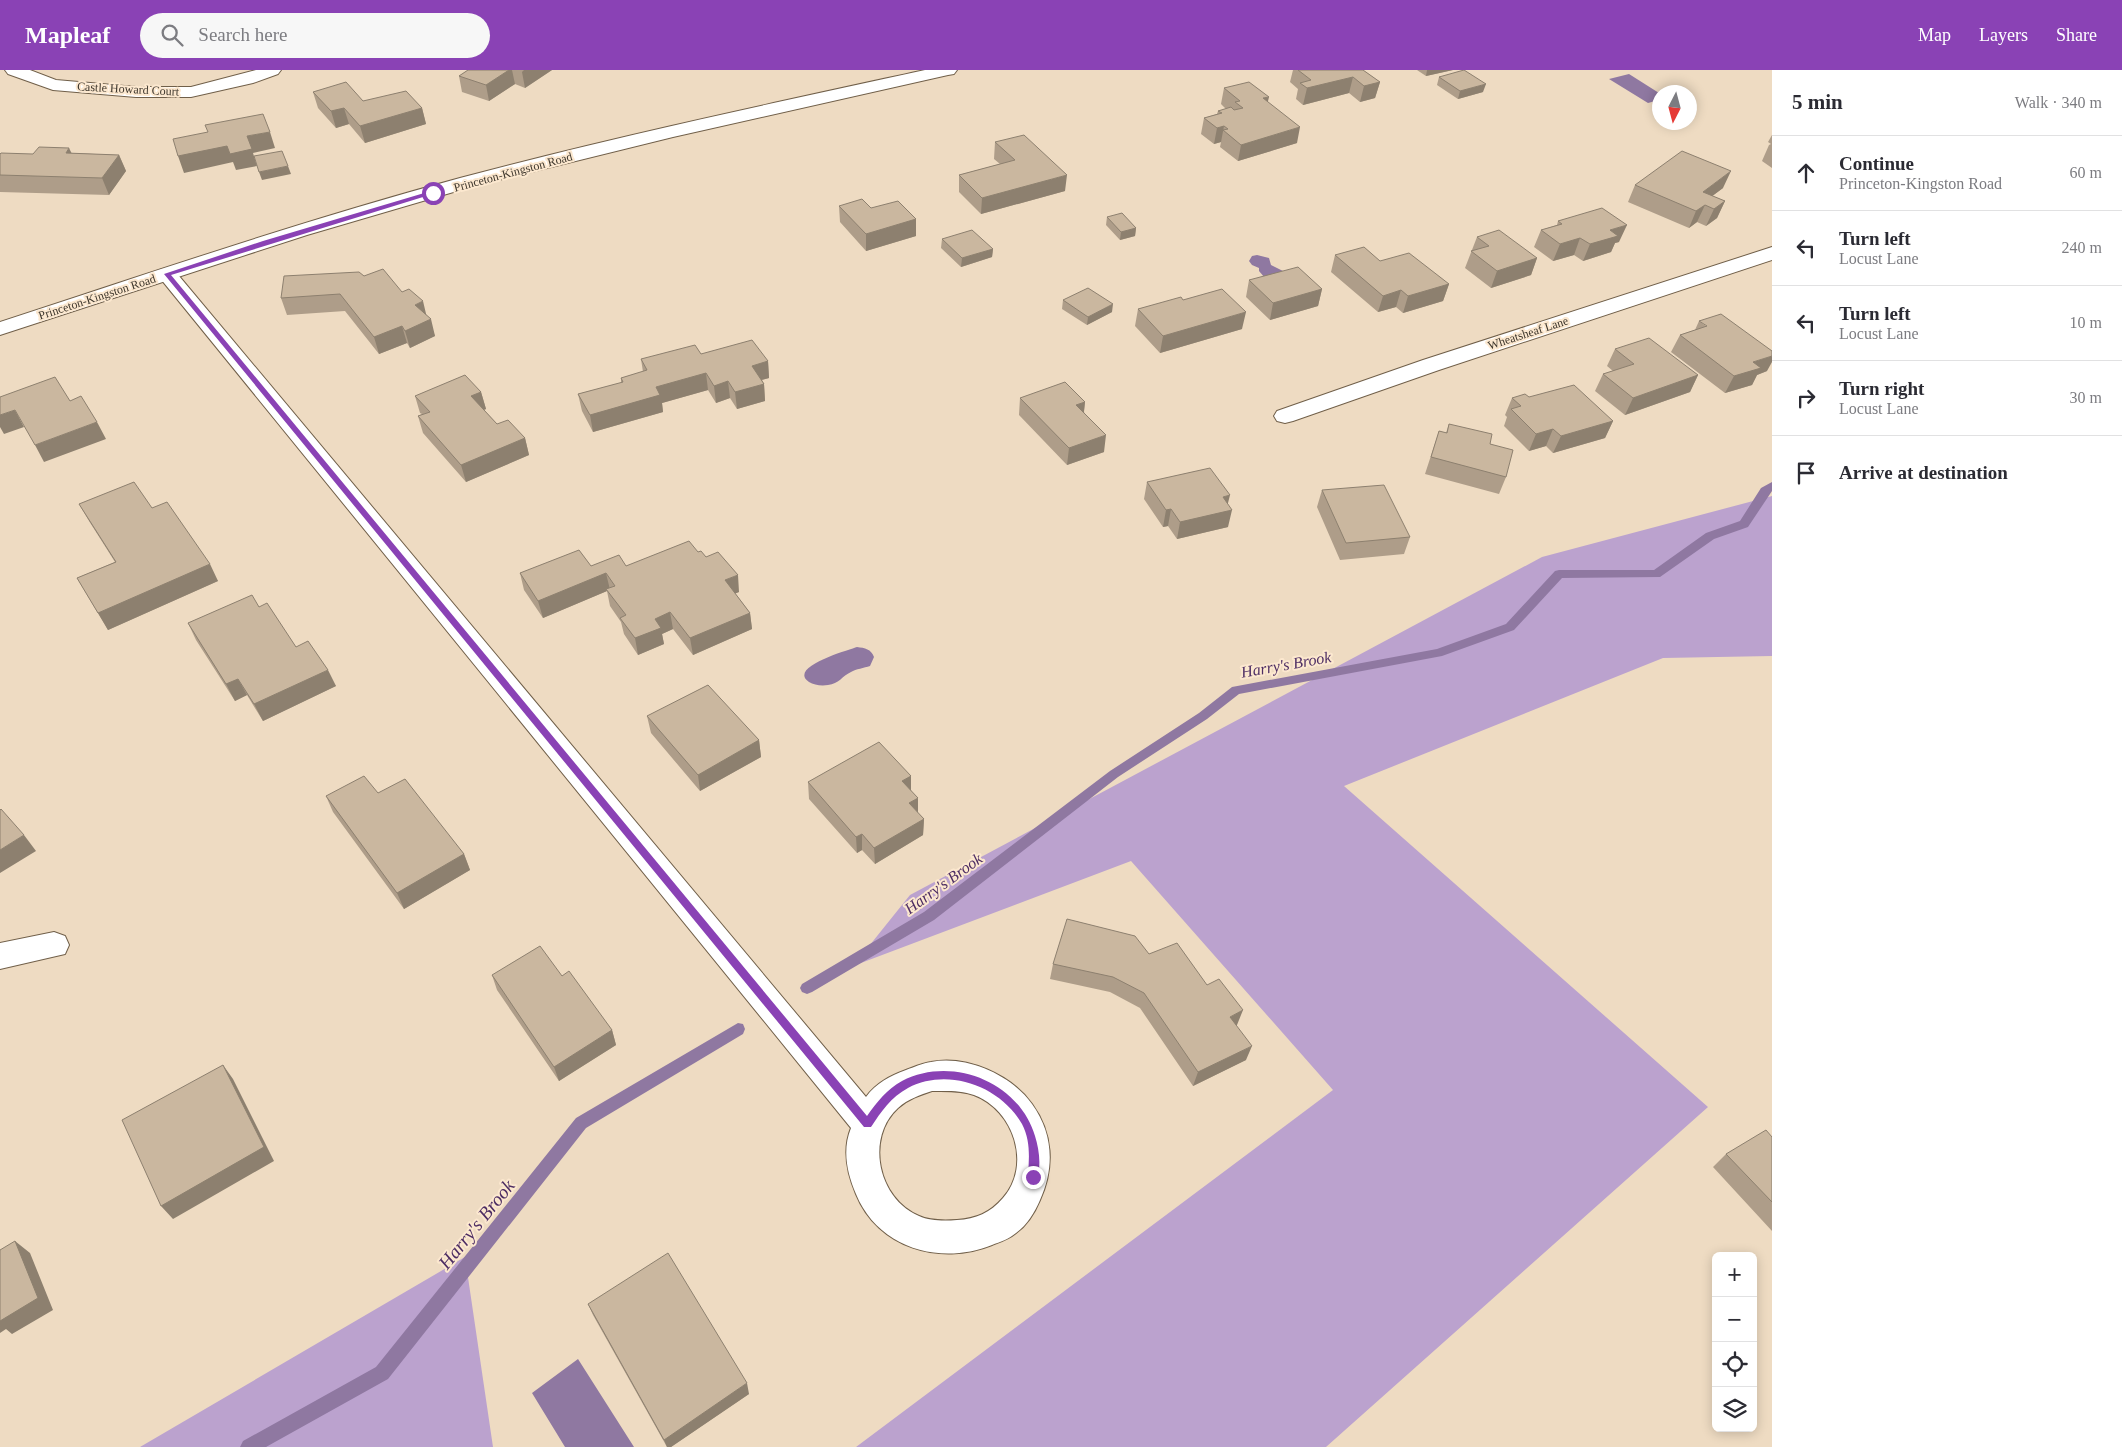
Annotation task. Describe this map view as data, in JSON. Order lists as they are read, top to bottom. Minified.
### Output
{"streets":{"street":["Castle Howard Court","Princeton-Kingston Road","Wheatsheaf Lane"]},"water":["Harry's Brook"],"north":"bottom","page":{"header":"Mapleaf","search":"Search here","nav":["Map","Layers","Share"],"heading":["5 min","Walk · 340 m"],"list":[["Continue","Princeton-Kingston Road","60 m"],["Turn left","Locust Lane","240 m"],["Turn left","Locust Lane","10 m"],["Turn right","Locust Lane","30 m"],"Arrive at destination"],"map_buttons":["+","−"]}}
